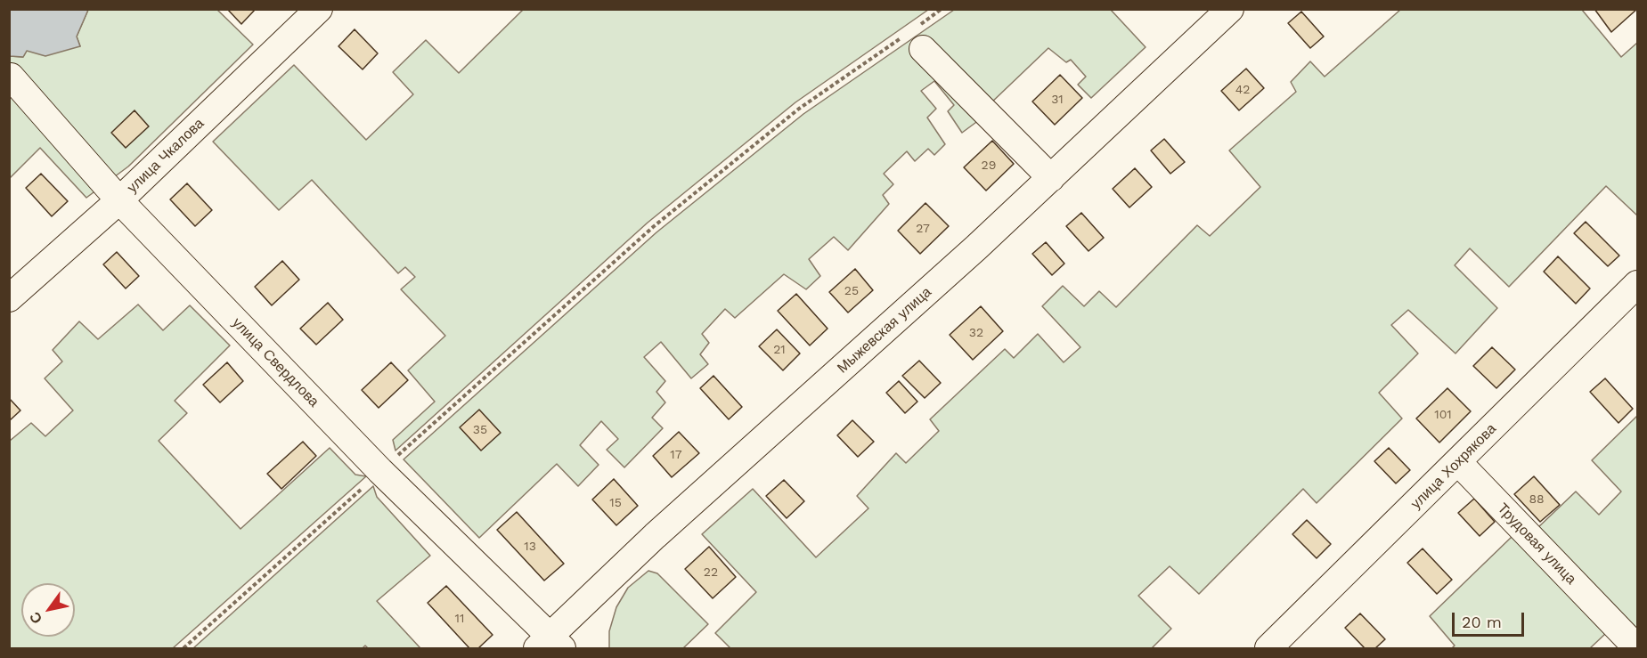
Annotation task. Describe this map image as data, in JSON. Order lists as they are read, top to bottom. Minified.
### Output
{"streets":{"street":["улица Чкалова","Мыжевская улица","улица Свердлова","улица Хохрякова","Трудовая улица"]},"crossings":[["улица Чкалова","улица Свердлова"],["Мыжевская улица","улица Свердлова"],["улица Хохрякова","Трудовая улица"]],"house_numbers":["42","31","29","27","25","32","21","101","35","17","88","15","13","22","11"],"scale_bar":"20 m","north":"bottom left"}
